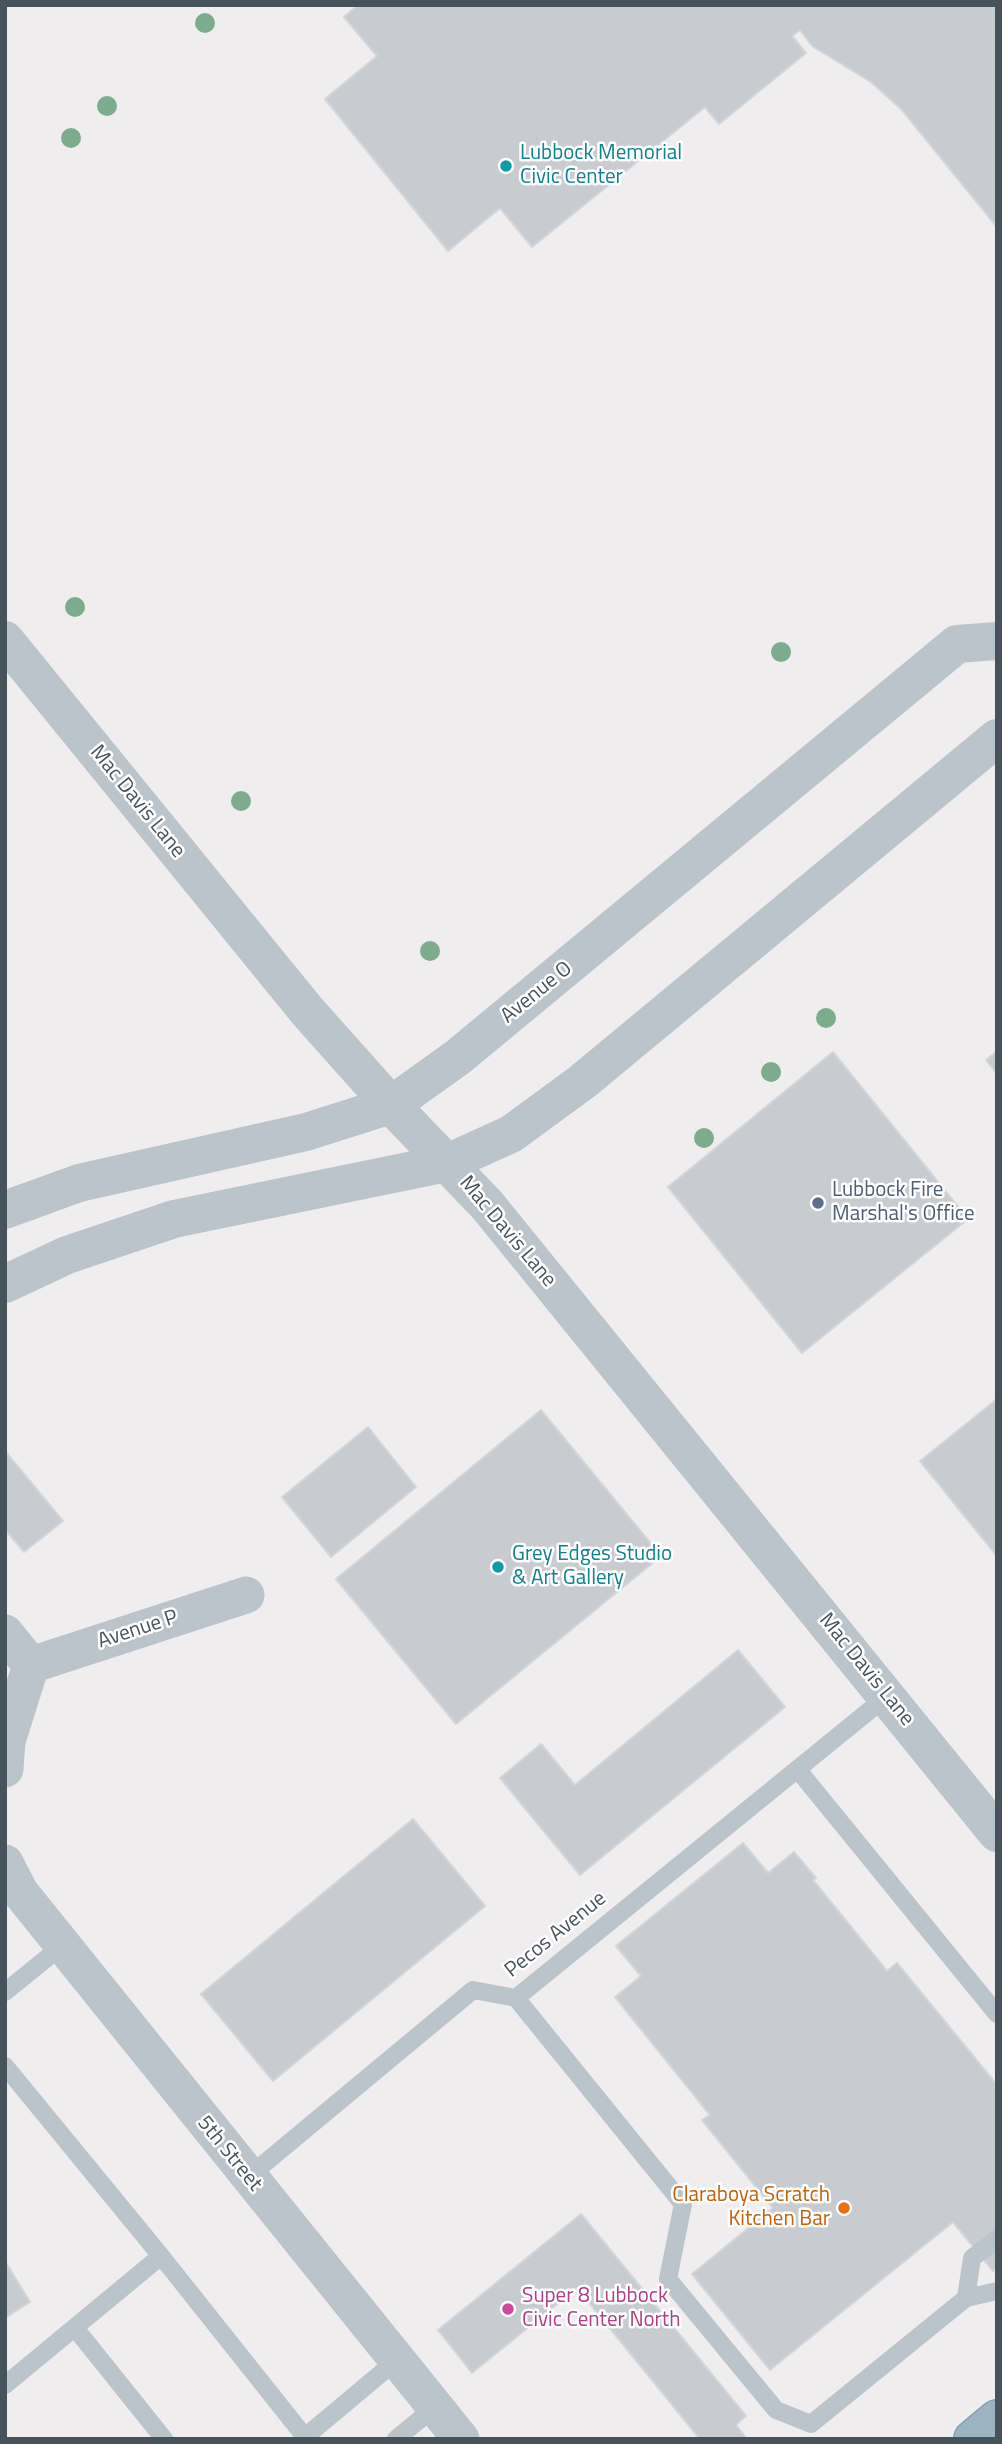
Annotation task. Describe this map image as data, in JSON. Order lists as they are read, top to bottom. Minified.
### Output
{"streets":{"street":["Mac Davis Lane","Avenue O","Avenue P","5th Street"],"lane":["Pecos Avenue"]},"crossings":[["Mac Davis Lane","Avenue O"],["Mac Davis Lane","Pecos Avenue"],["Pecos Avenue","5th Street"]],"places":["Lubbock Memorial Civic Center","Lubbock Fire Marshal's Office","Grey Edges Studio & Art Gallery","Claraboya Scratch Kitchen Bar","Super 8 Lubbock Civic Center North"]}
